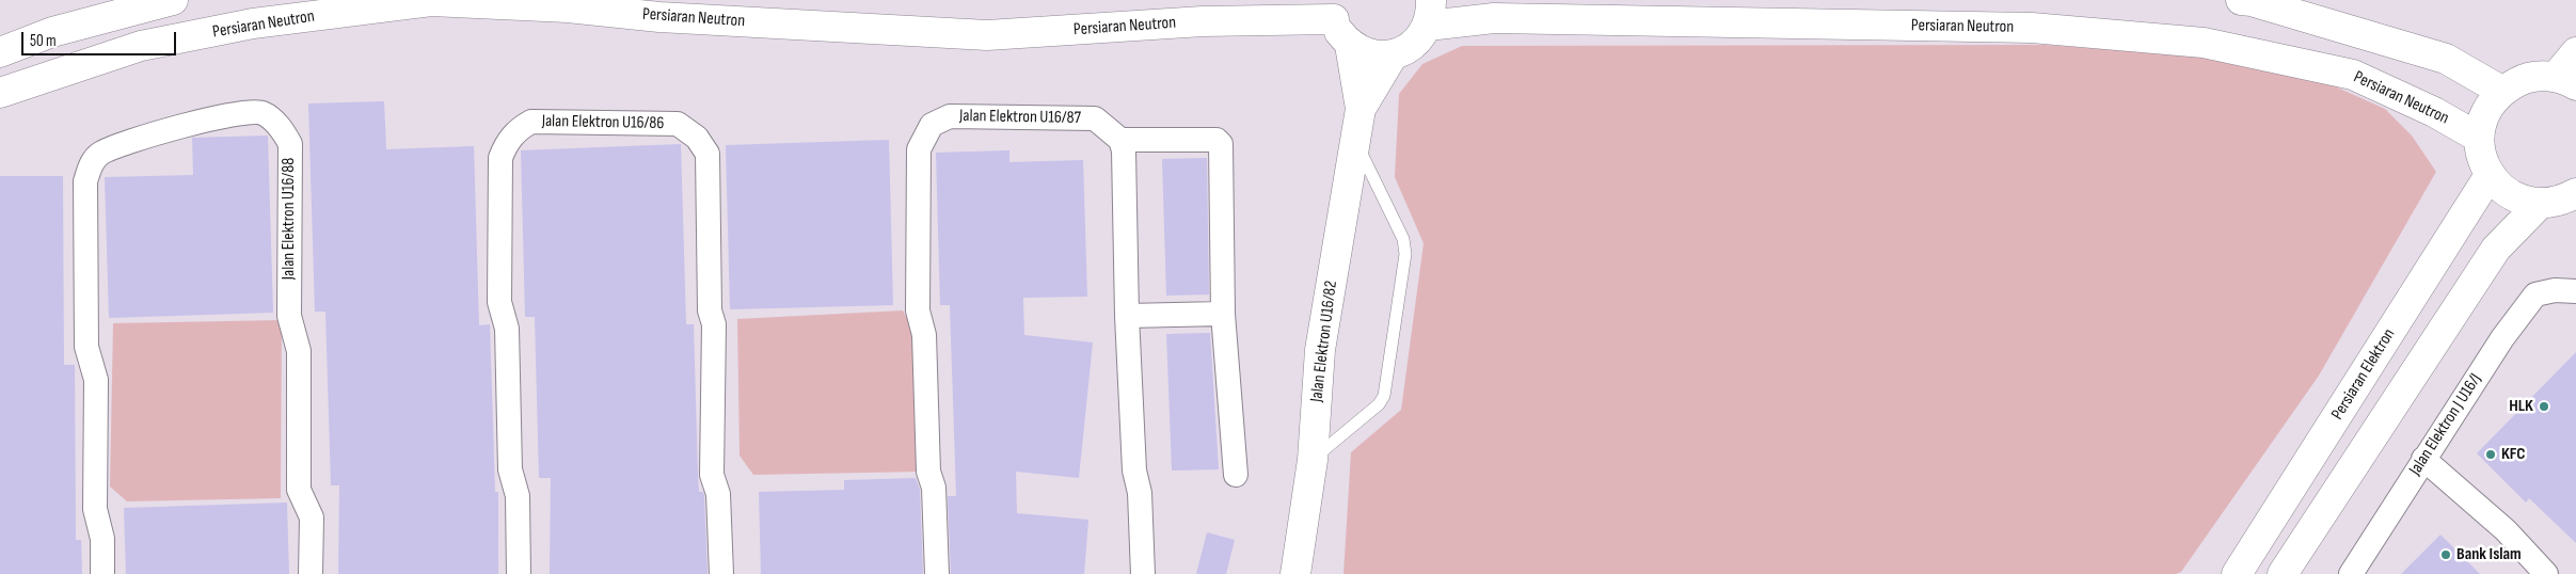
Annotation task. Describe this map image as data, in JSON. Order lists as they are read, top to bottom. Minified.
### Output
{"streets":{"street":["Persiaran Neutron","Jalan Elektron U16/87","Jalan Elektron U16/86","Jalan Elektron U16/88","Jalan Elektron U16/82","Persiaran Elektron","Jalan Elektron J U16/J"]},"places":["HLK","KFC","Bank Islam"],"scale_bar":"50 m"}
